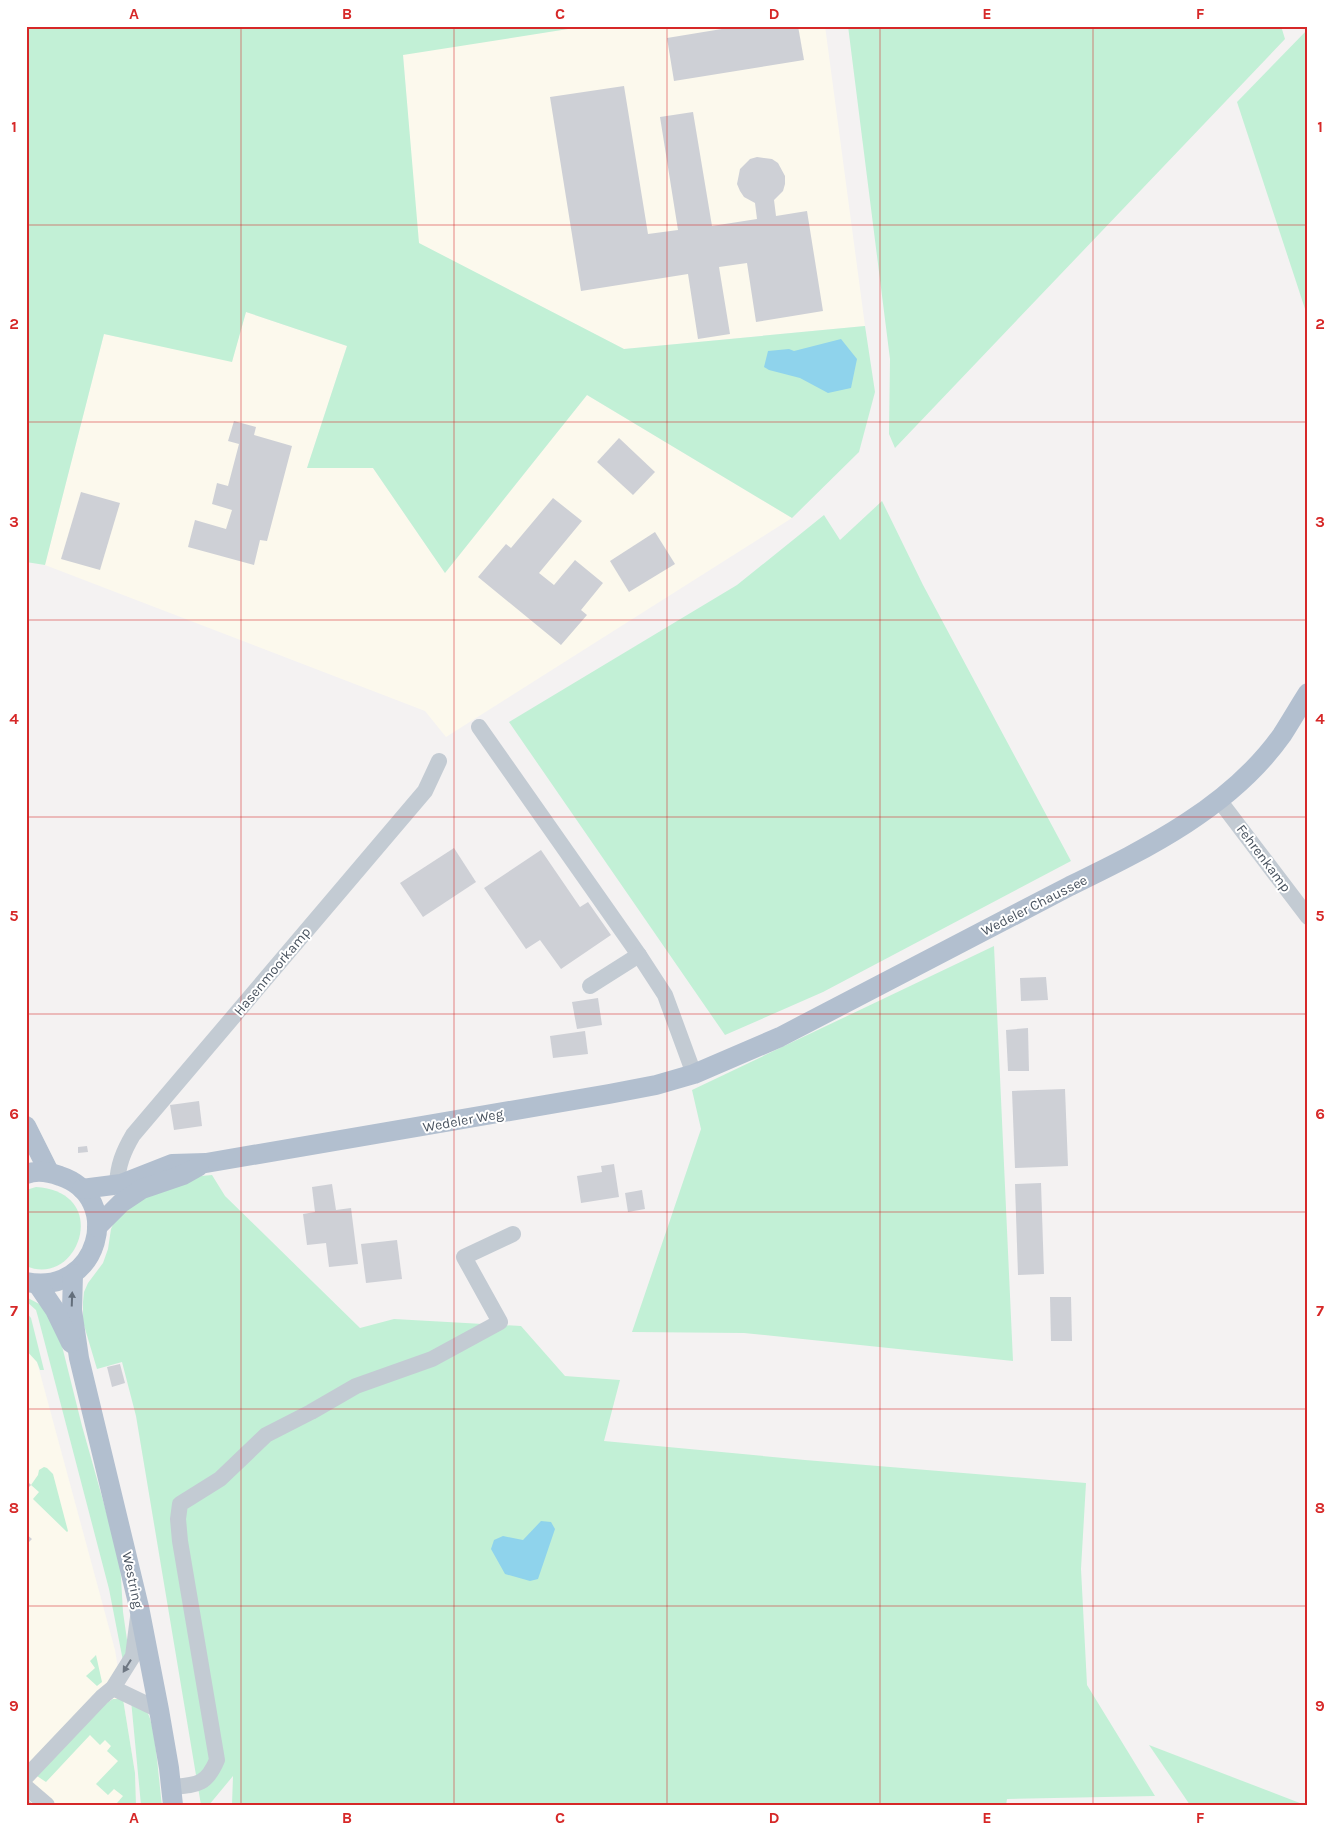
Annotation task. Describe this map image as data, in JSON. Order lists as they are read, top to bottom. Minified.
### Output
{"streets":{"main road":["Wedeler Chaussee","Wedeler Weg","Westring"],"street":["Fehrenkamp","Hasenmoorkamp"]},"crossings":[["Fehrenkamp","Wedeler Chaussee"],["Wedeler Chaussee","Wedeler Weg"],["Hasenmoorkamp","Wedeler Weg"]],"grid":{"columns":["A","B","C","D","E","F"],"rows":["1","2","3","4","5","6","7","8","9"]}}
